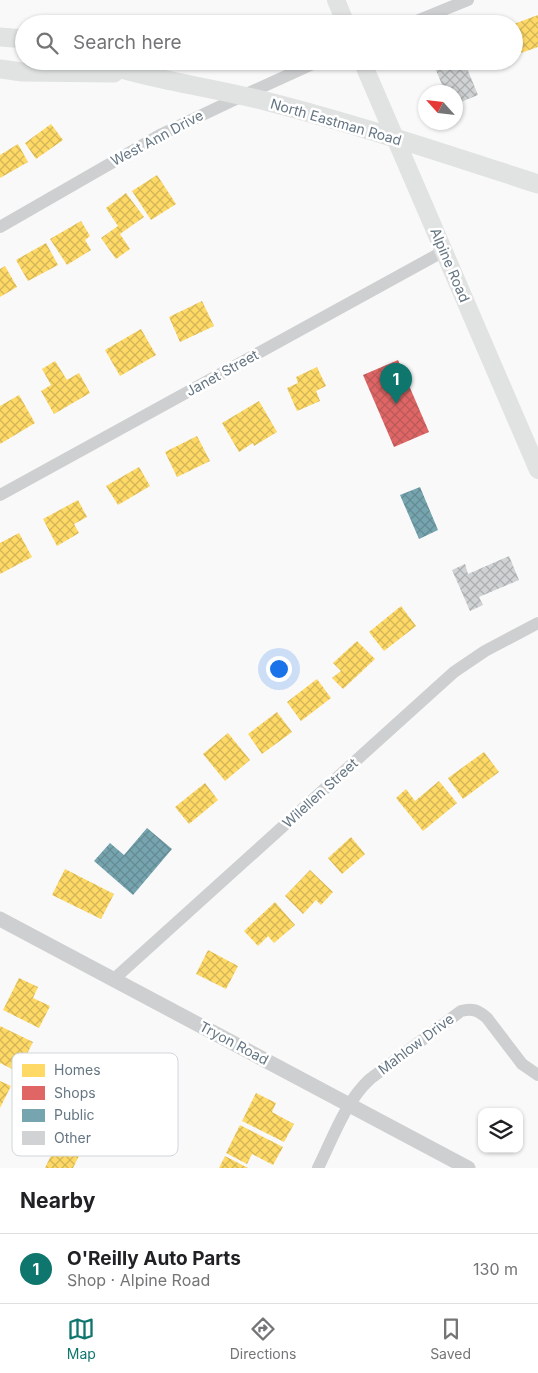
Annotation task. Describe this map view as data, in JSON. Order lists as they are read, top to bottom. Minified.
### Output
{"streets":{"main road":["North Eastman Road","Alpine Road"],"street":["West Ann Drive","Janet Street","Wilellen Street","Tryon Road","Mahlow Drive"]},"crossings":[["North Eastman Road","West Ann Drive"],["North Eastman Road","Alpine Road"],["Alpine Road","Janet Street"],["Wilellen Street","Tryon Road"],["Tryon Road","Mahlow Drive"]],"legend":["Homes","Shops","Public","Other"],"north":"top left","page":{"search":"Search here","pins":"1","heading":"Nearby","list":[{"mark":"1","name":"O'Reilly Auto Parts","note":"Shop · Alpine Road","value":"130 m"}],"nav":["Map","Directions","Saved"]}}
